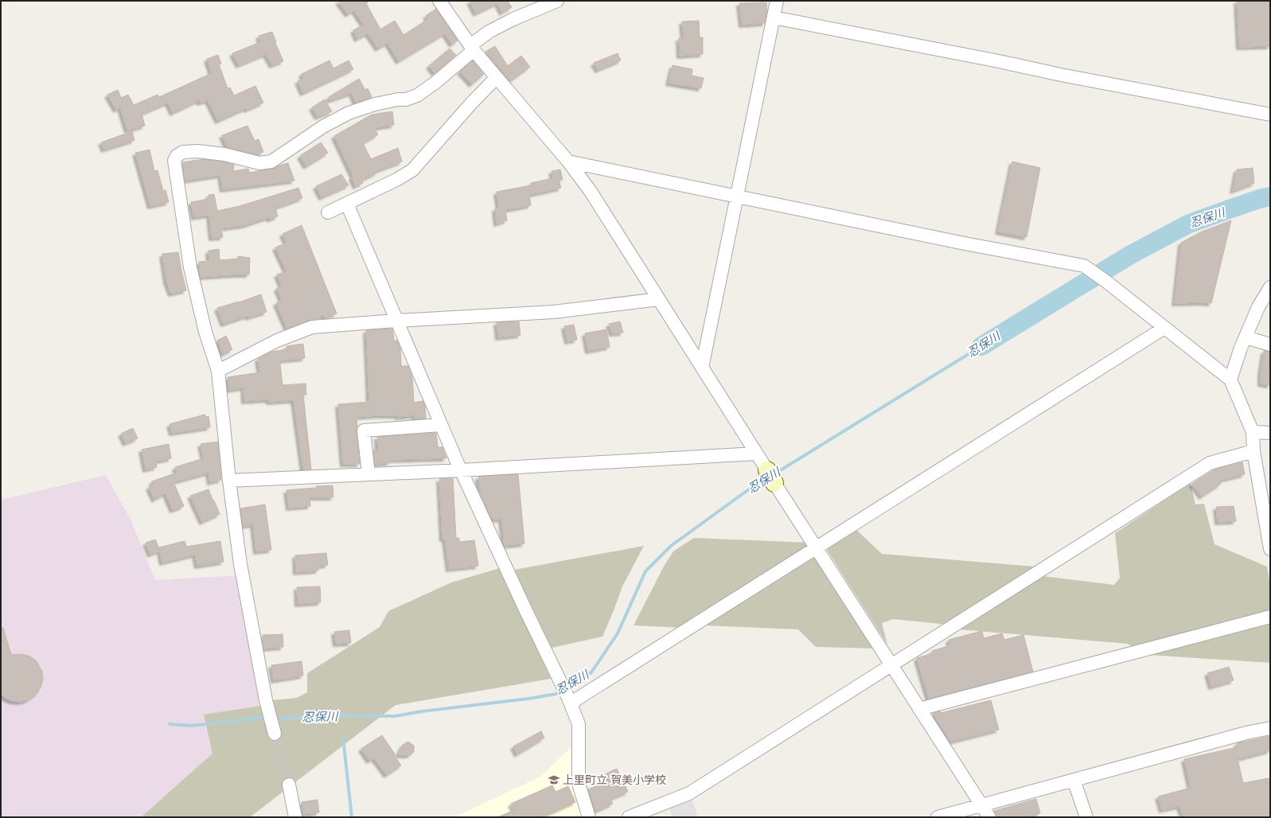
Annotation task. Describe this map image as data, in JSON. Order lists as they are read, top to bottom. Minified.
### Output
{"water":["忍保川"],"places":{"school or university":["上里町立 賀美小学校"]}}
